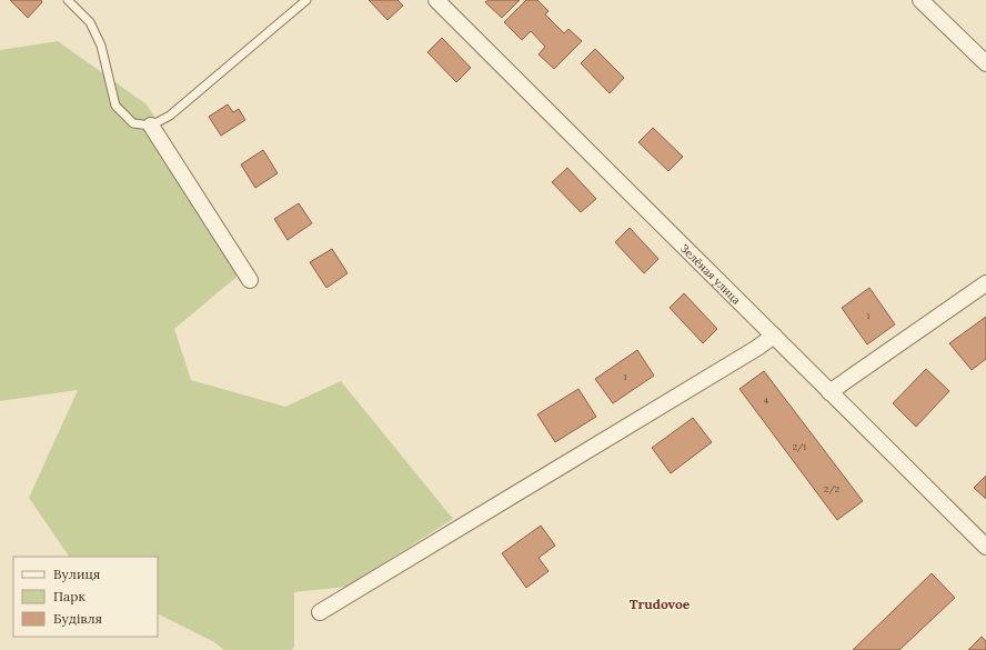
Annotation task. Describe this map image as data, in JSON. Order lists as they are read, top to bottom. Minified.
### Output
{"streets":{"street":["Зелёная улица"]},"districts":["Trudovoe"],"house_numbers":["1","1","4","2/1","2/2"],"legend":["Вулиця","Парк","Будівля"]}
